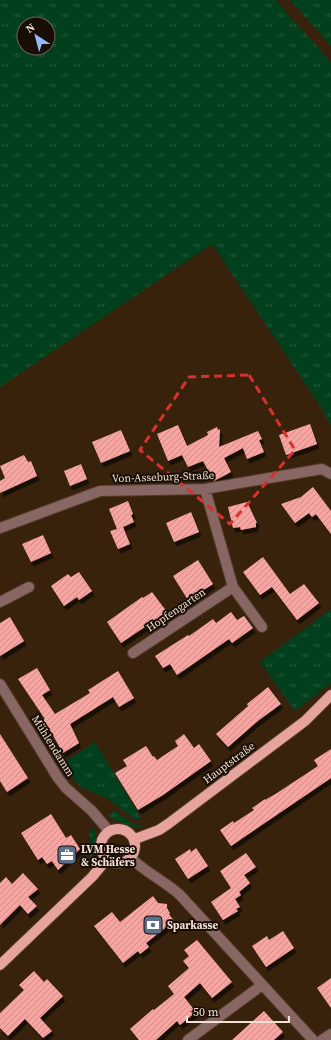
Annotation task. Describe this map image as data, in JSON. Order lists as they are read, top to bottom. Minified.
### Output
{"streets":{"main road":["Hauptstraße"],"street":["Von-Asseburg-Straße","Hopfengarten","Mühlendamm"]},"crossings":[["Mühlendamm","Hauptstraße"]],"places":{"office":["LVM Hesse & Schäfers"],"bank":["Sparkasse"]},"scale_bar":"50 m","north":"top left"}
